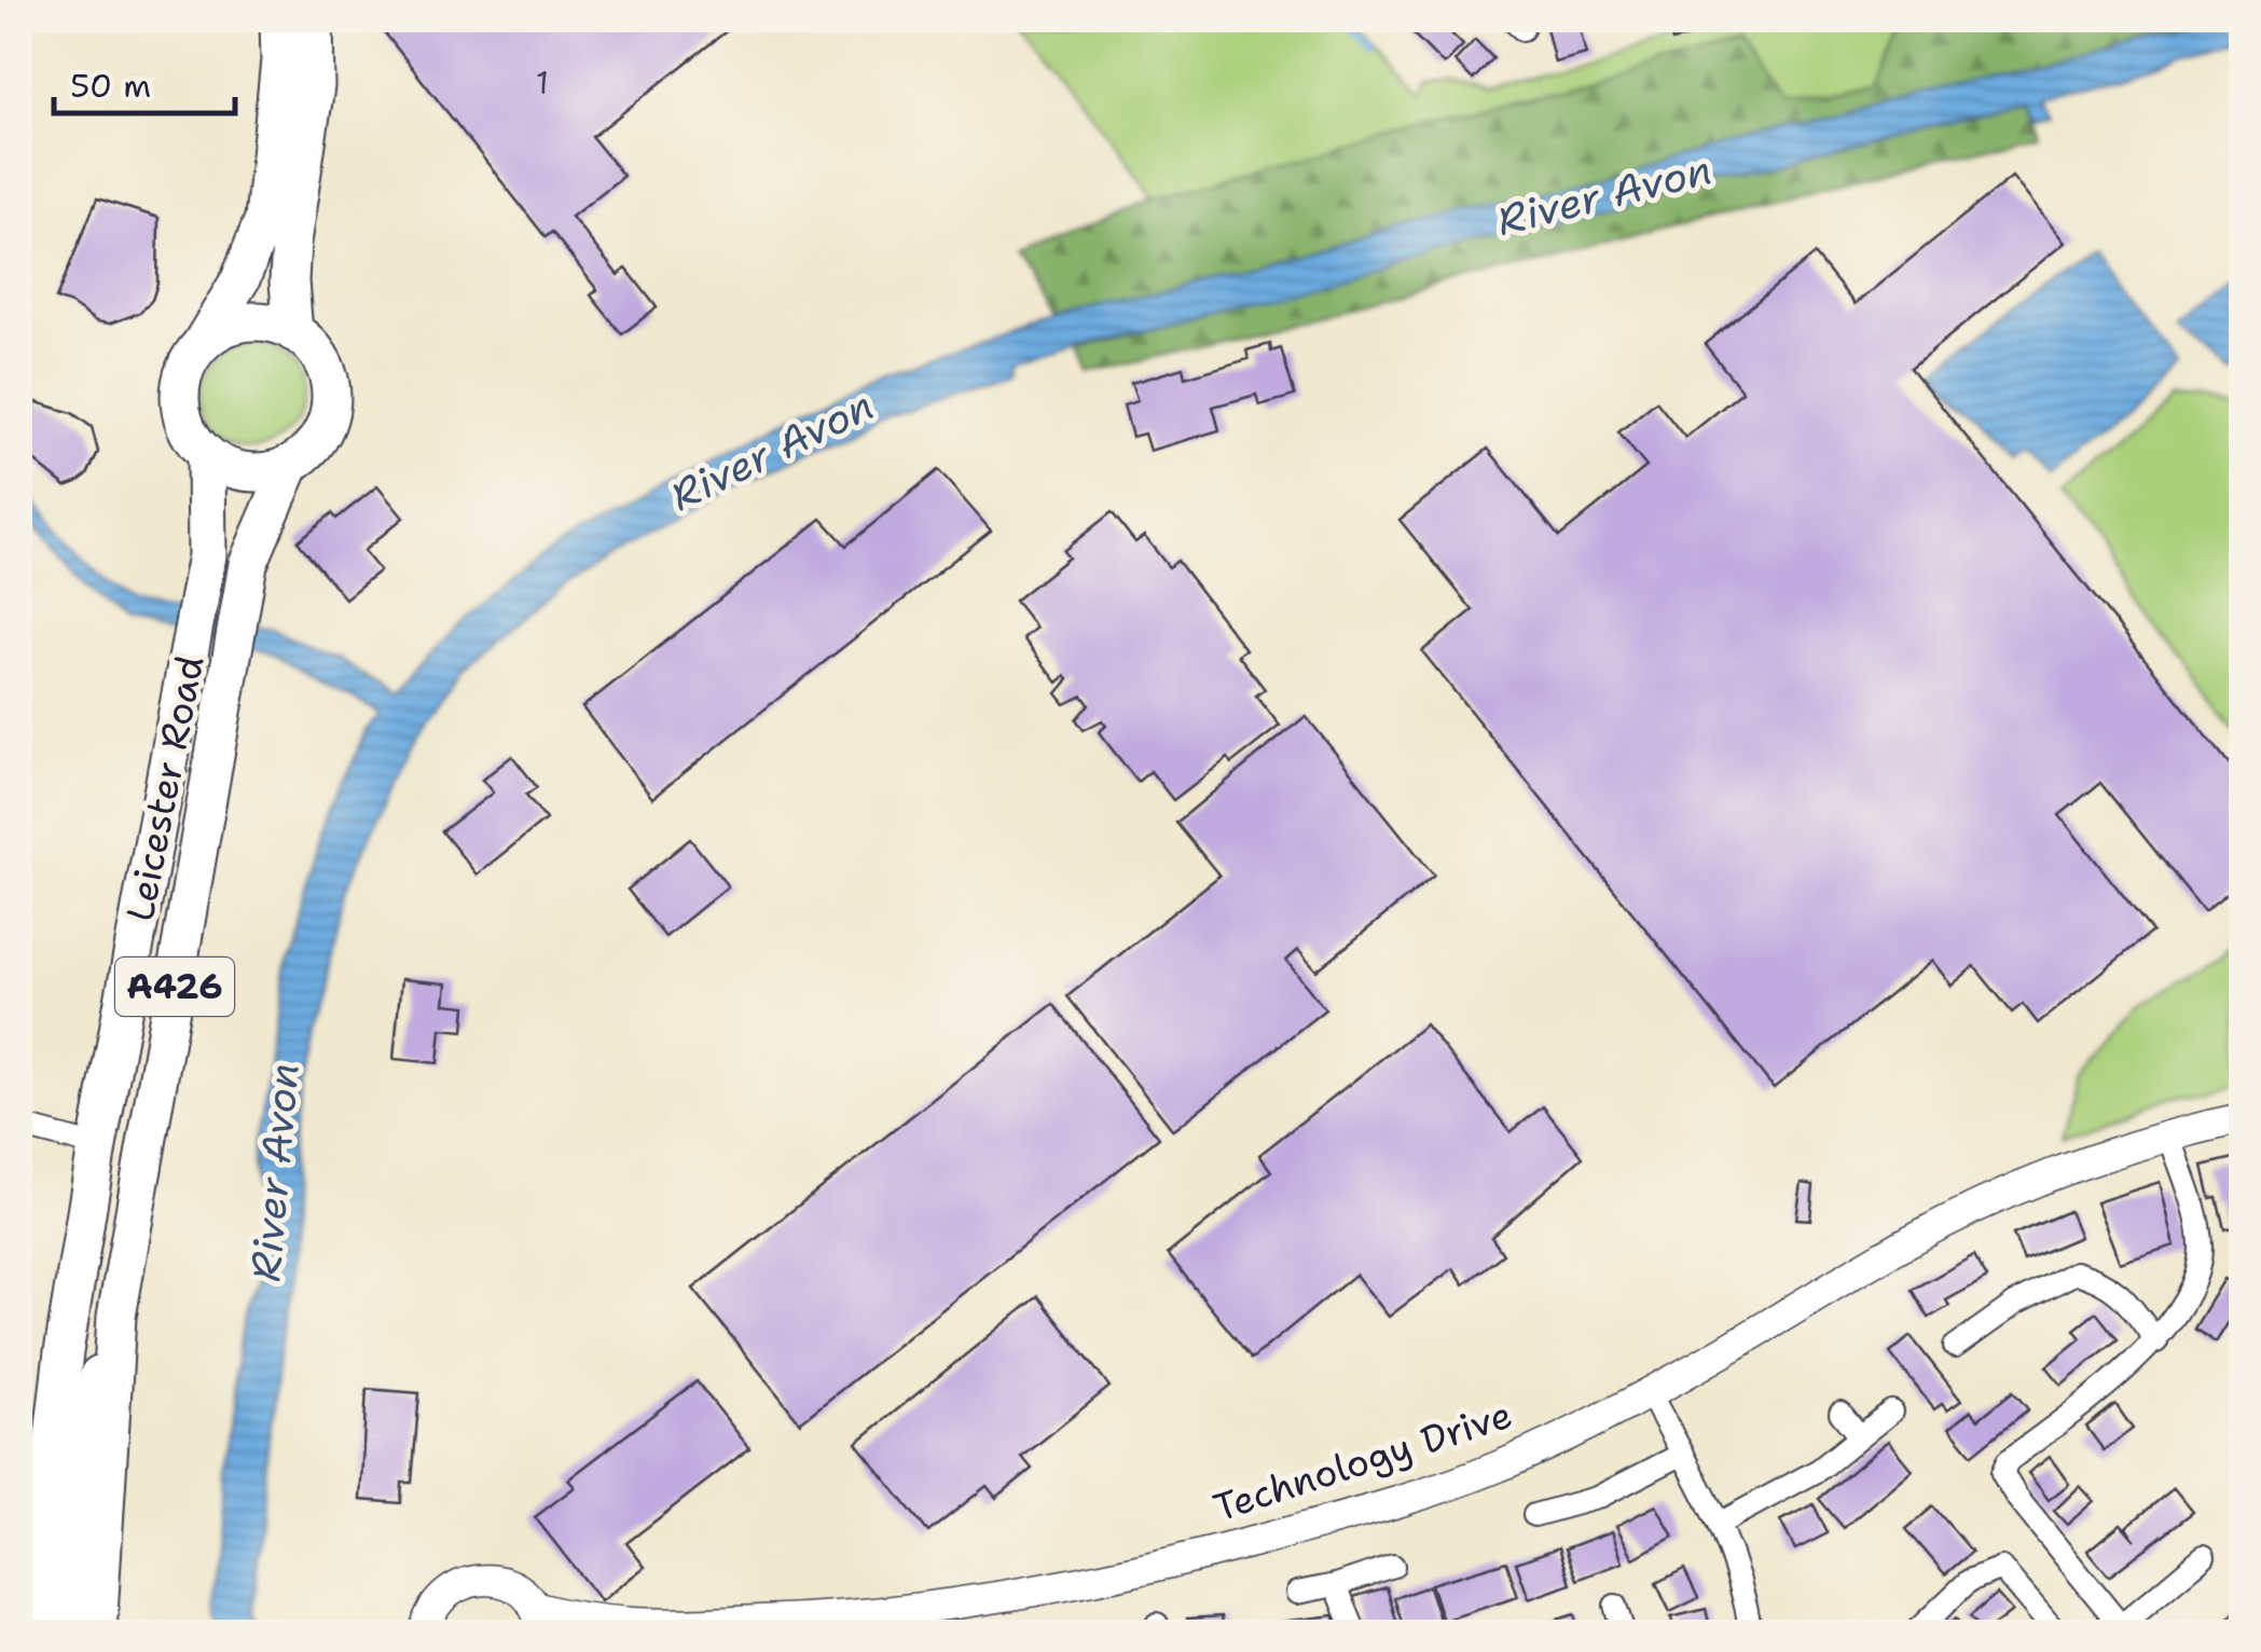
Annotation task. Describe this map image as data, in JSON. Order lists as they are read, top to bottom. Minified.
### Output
{"streets":{"highway":["Leicester Road","A426"],"street":["Technology Drive"]},"water":["River Avon"],"house_numbers":["1"],"scale_bar":"50 m"}
